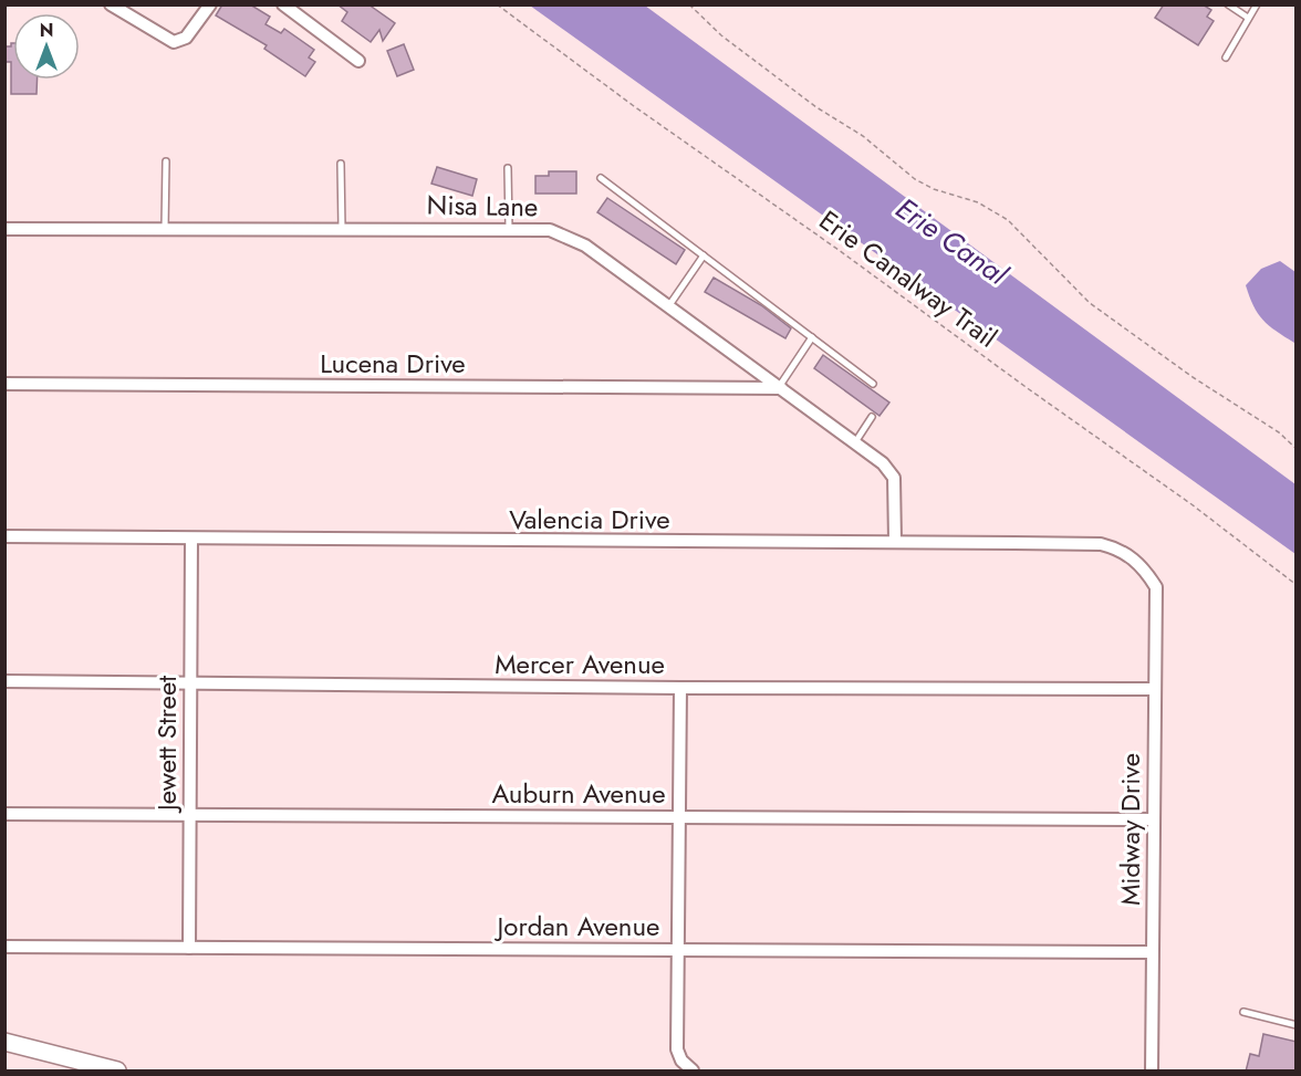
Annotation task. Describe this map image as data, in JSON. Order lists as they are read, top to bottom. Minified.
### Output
{"streets":{"street":["Nisa Lane","Lucena Drive","Valencia Drive","Mercer Avenue","Jewett Street","Auburn Avenue","Midway Drive","Jordan Avenue"],"path":["Erie Canalway Trail"]},"crossings":[["Nisa Lane","Lucena Drive"],["Nisa Lane","Valencia Drive"],["Valencia Drive","Jewett Street"],["Valencia Drive","Midway Drive"],["Mercer Avenue","Jewett Street"],["Mercer Avenue","Midway Drive"],["Jewett Street","Auburn Avenue"],["Jewett Street","Jordan Avenue"],["Auburn Avenue","Midway Drive"],["Midway Drive","Jordan Avenue"]],"water":["Erie Canal"],"north":"top"}
